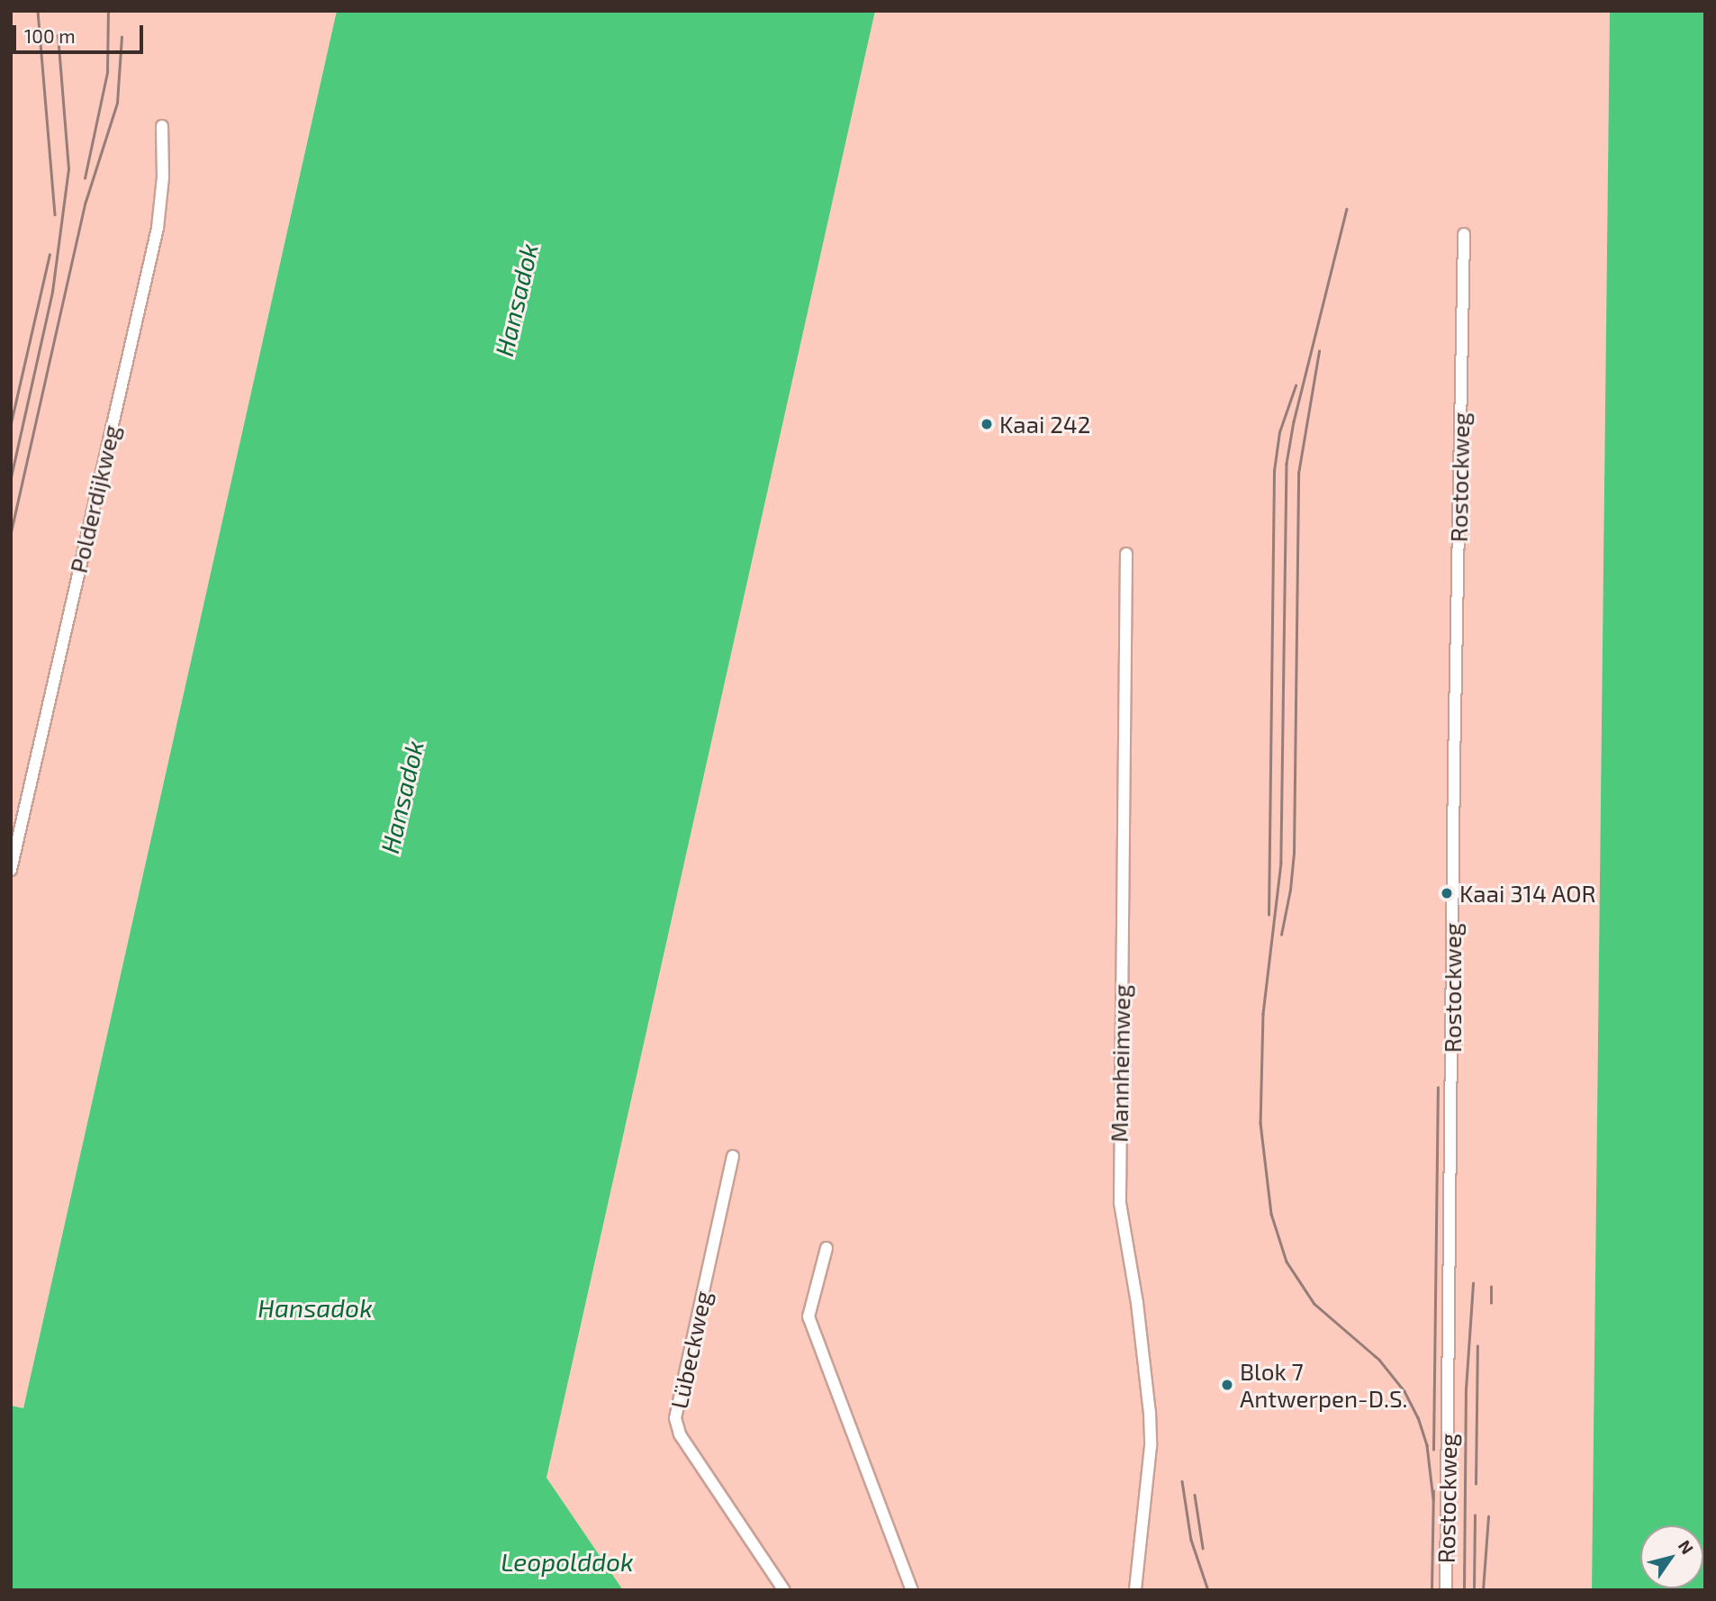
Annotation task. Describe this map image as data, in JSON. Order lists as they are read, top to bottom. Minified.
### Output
{"streets":{"street":["Rostockweg","Polderdijkweg","Mannheimweg","Lübeckweg"]},"water":["Hansadok","Leopolddok"],"places":["Kaai 242","Kaai 314 AOR","Blok 7 Antwerpen-D.S."],"scale_bar":"100 m","north":"top right"}
